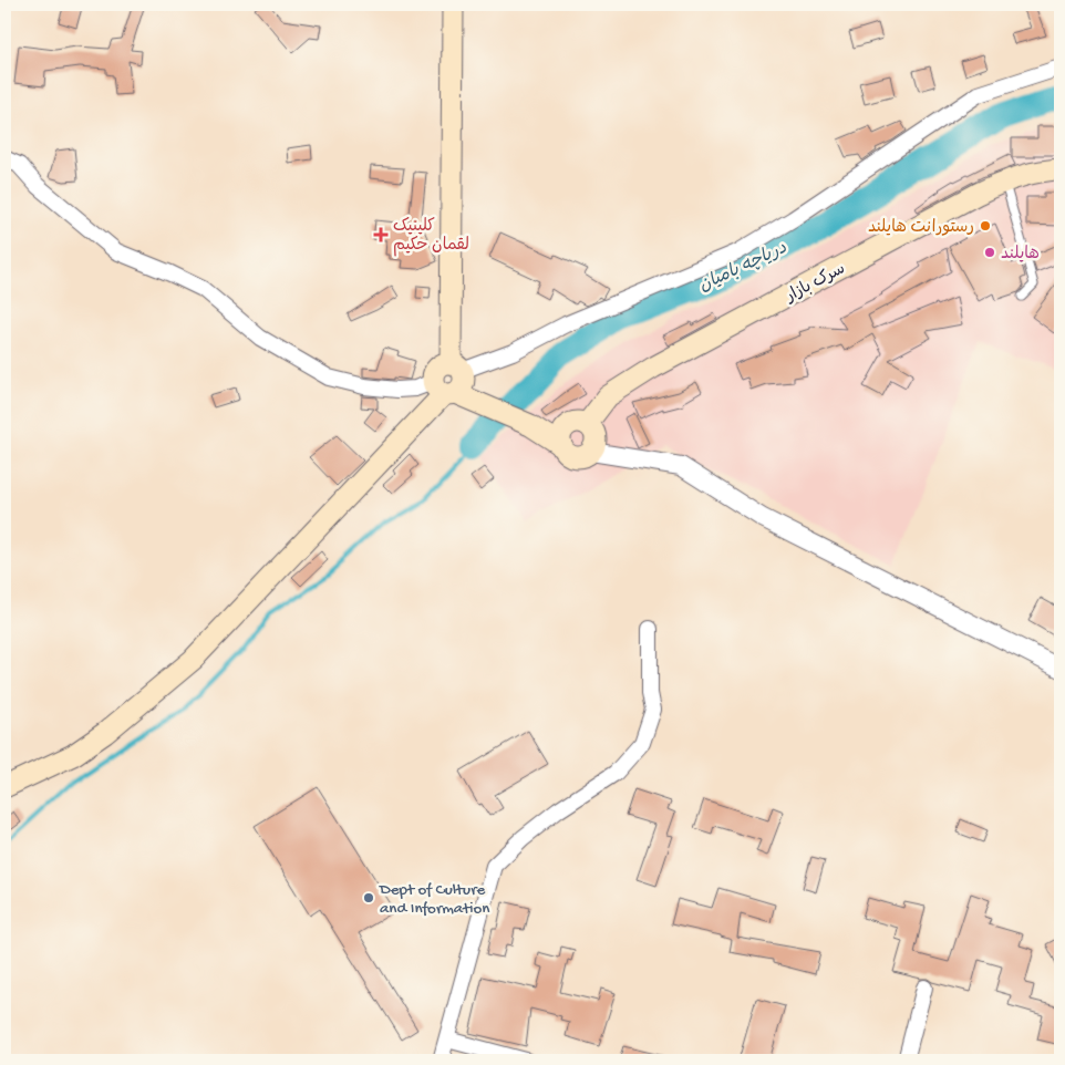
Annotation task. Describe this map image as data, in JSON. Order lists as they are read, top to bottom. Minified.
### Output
{"streets":{"main road":["سرک بازار"]},"water":["دریاچه بامیان"],"places":{"other":["رستورانت هایلند","هایلند","Dept of Culture and Information"],"health":["کلینیک لقمان حکیم"]}}
